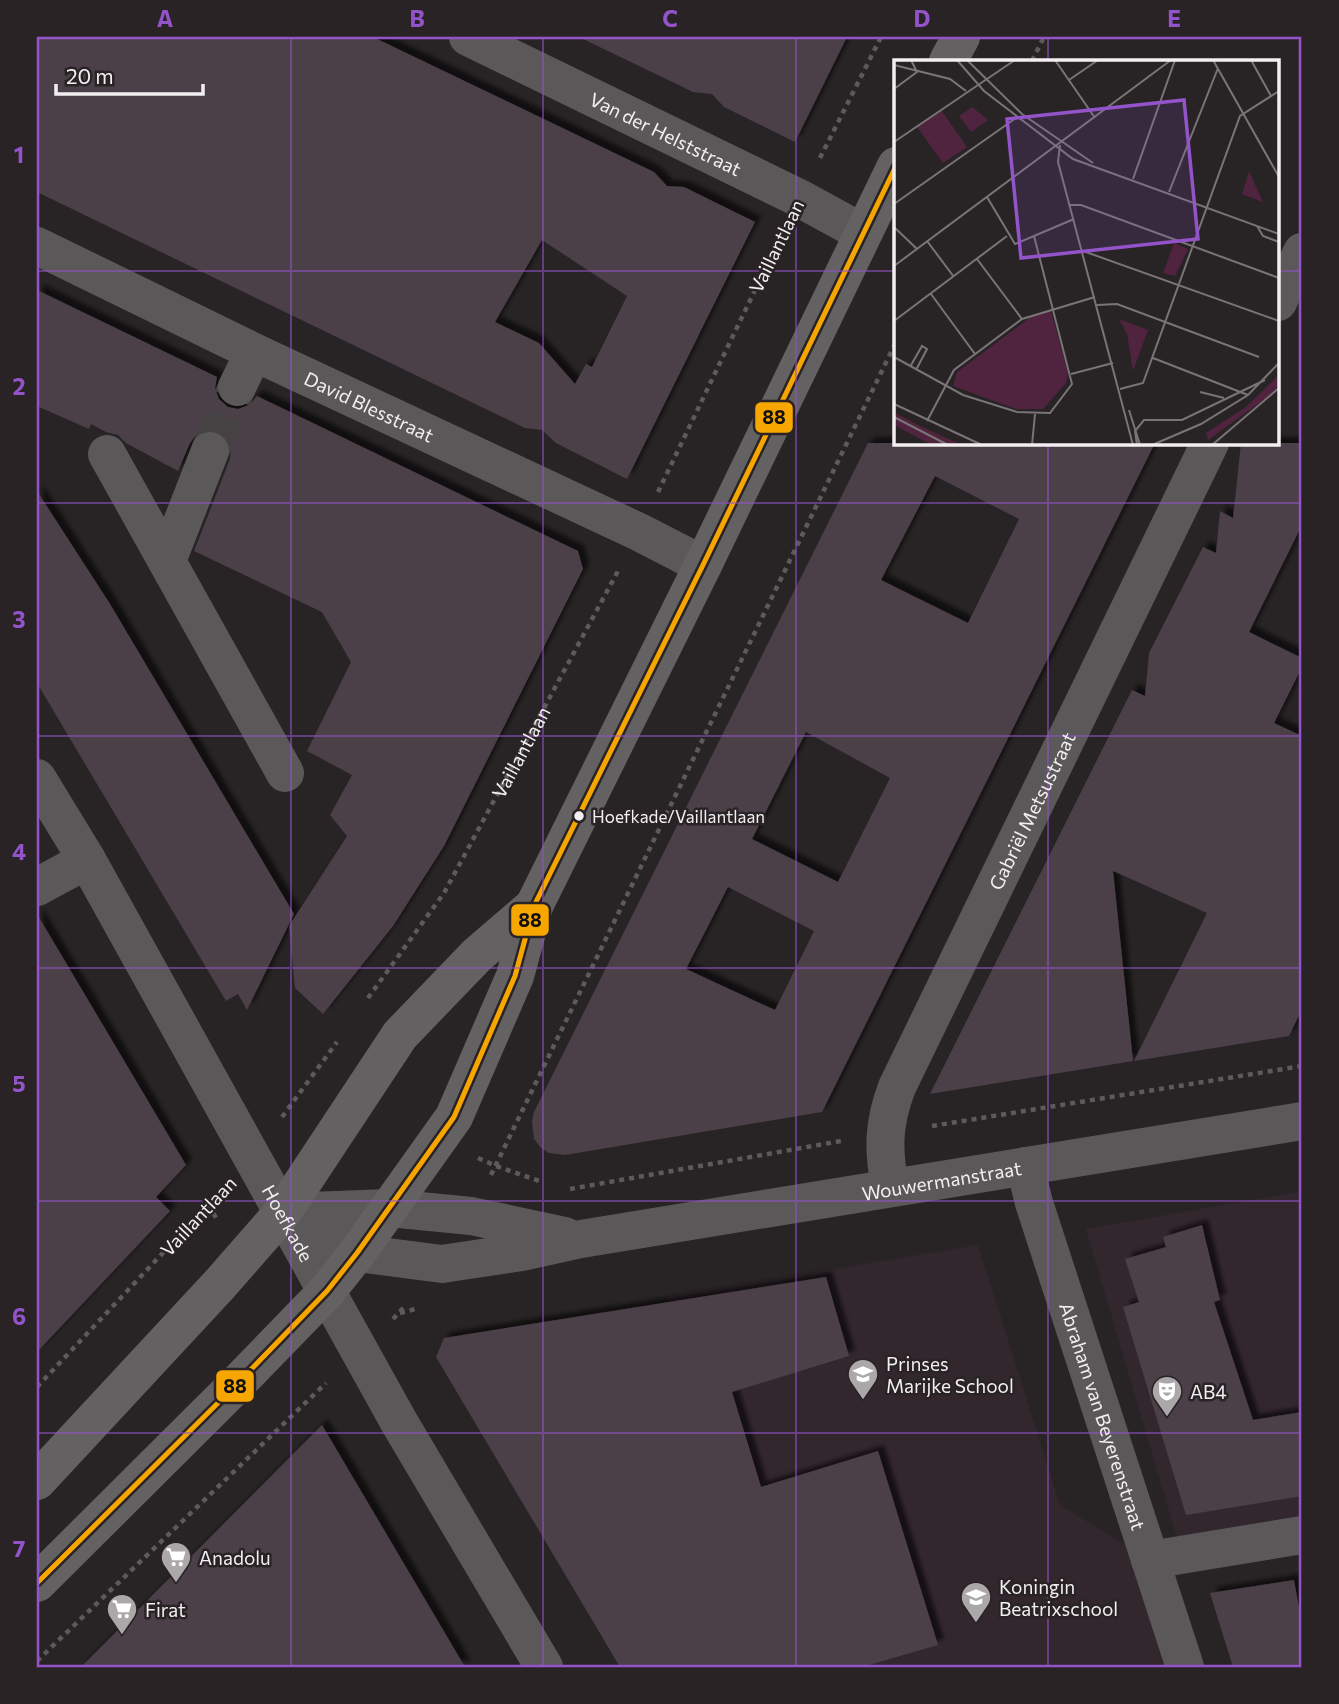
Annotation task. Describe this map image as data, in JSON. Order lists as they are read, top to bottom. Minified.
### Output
{"streets":{"street":["Van der Helststraat","David Blesstraat","Gabriël Metsustraat","Wouwermanstraat","Hoefkade","Abraham van Beyerenstraat"],"path":["Vaillantlaan"]},"crossings":[["Van der Helststraat","Vaillantlaan"],["Vaillantlaan","David Blesstraat"],["Vaillantlaan","Hoefkade"],["Gabriël Metsustraat","Wouwermanstraat"],["Wouwermanstraat","Hoefkade"],["Wouwermanstraat","Abraham van Beyerenstraat"]],"places":{"other":["Hoefkade/Vaillantlaan"],"school or university":["Prinses Marijke School","Koningin Beatrixschool"],"theatre":["AB4"],"supermarket":["Anadolu","Firat"]},"lines":["transit line 88"],"scale_bar":"20 m","grid":{"columns":["A","B","C","D","E"],"rows":["1","2","3","4","5","6","7"]}}
